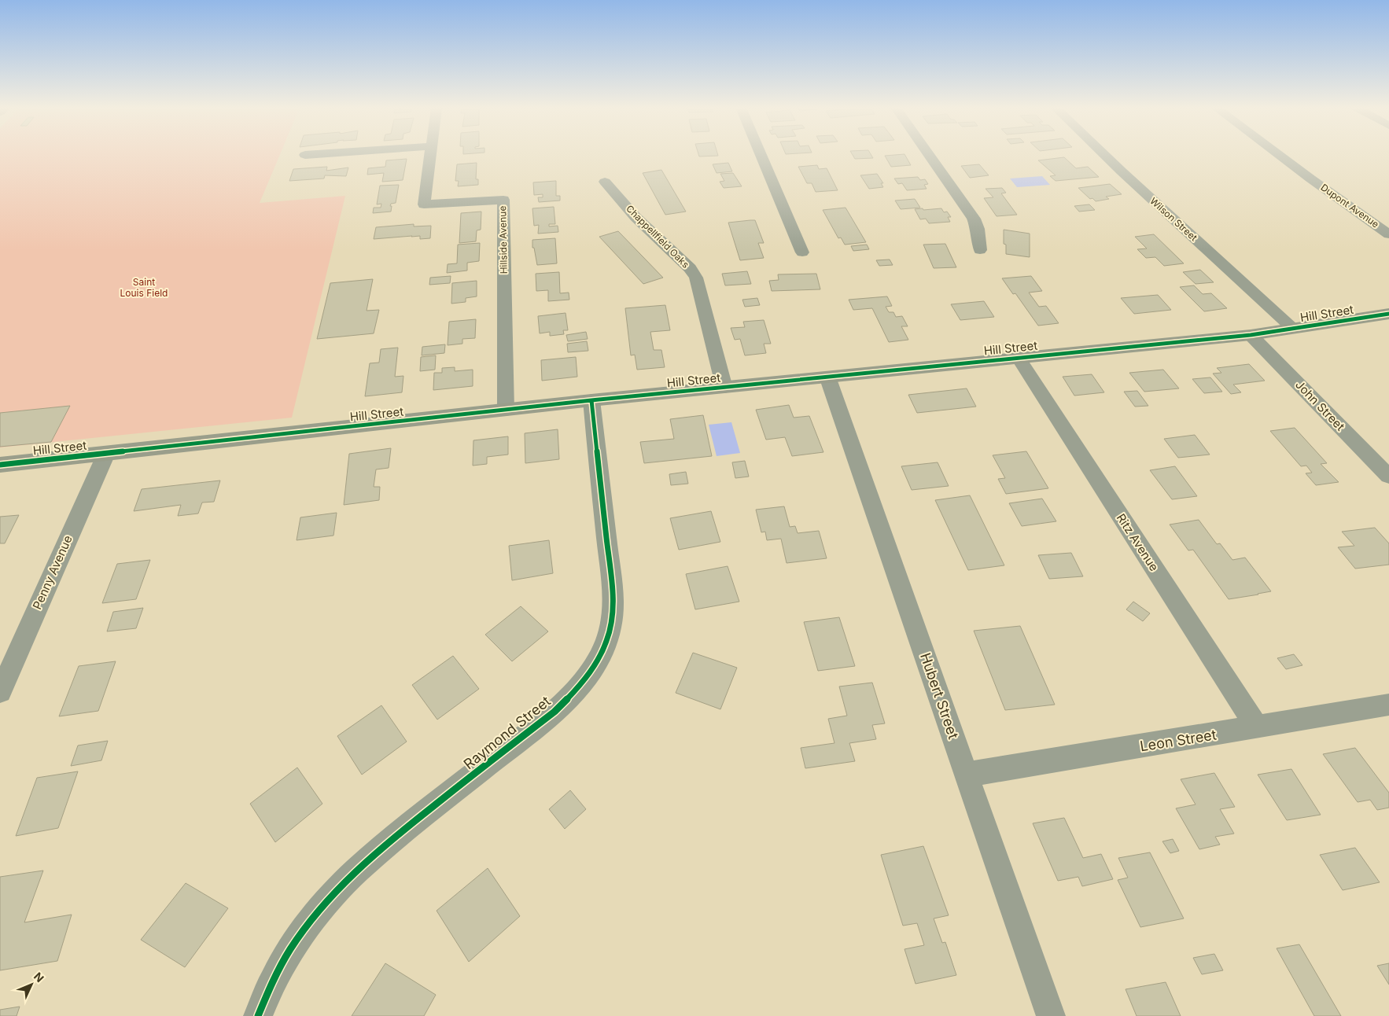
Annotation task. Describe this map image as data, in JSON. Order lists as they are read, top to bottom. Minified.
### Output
{"streets":{"street":["Dupont Avenue","Wilson Street","Chappellfield Oaks","Hillside Avenue","Hill Street","John Street","Ritz Avenue","Penny Avenue","Hubert Street","Raymond Street","Leon Street"]},"crossings":[["Wilson Street","Hill Street"],["Chappellfield Oaks","Hill Street"],["Hillside Avenue","Hill Street"],["Hill Street","John Street"],["Hill Street","Ritz Avenue"],["Hill Street","Penny Avenue"],["Hill Street","Hubert Street"],["Hill Street","Raymond Street"],["Ritz Avenue","Leon Street"],["Hubert Street","Leon Street"]],"parks":["Saint Louis Field"],"north":"top right"}
